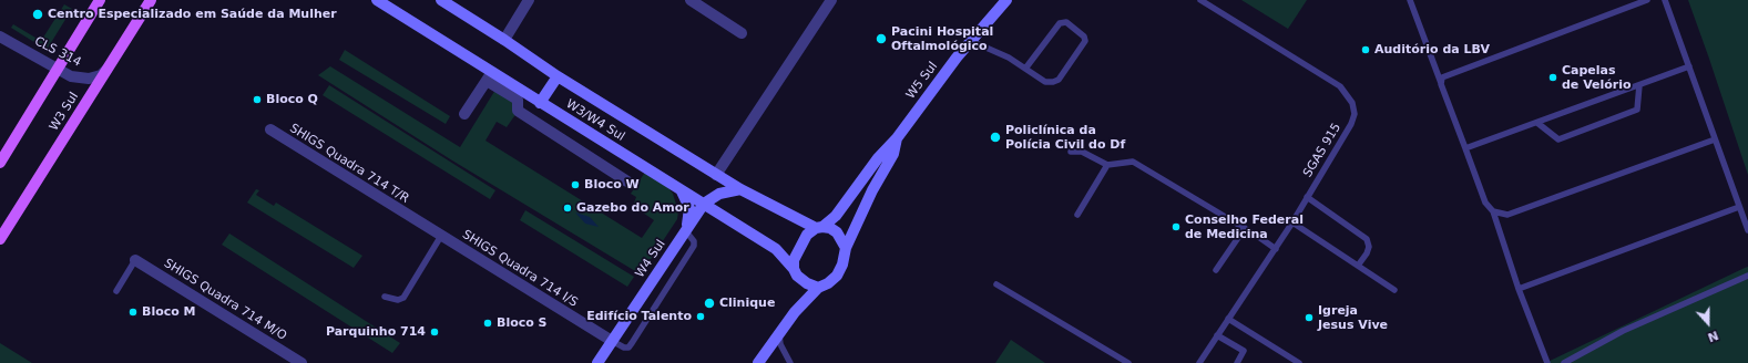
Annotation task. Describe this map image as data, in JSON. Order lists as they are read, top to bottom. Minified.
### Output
{"streets":{"main road":["W5 Sul","W3 Sul","W3/W4 Sul","W4 Sul"],"street":["CLS 314","SHIGS Quadra 714 T/R","SHIGS Quadra 714 I/S","SHIGS Quadra 714 M/O"],"lane":["SGAS 915"]},"crossings":[["CLS 314","W3 Sul"],["W5 Sul","W3/W4 Sul"],["W3/W4 Sul","W4 Sul"],["SHIGS Quadra 714 T/R","SHIGS Quadra 714 I/S"],["W4 Sul","SHIGS Quadra 714 I/S"]],"places":["Centro Especializado em Saúde da Mulher","Pacini Hospital Oftalmológico","Auditório da LBV","Capelas de Velório","Bloco Q","Policlínica da Polícia Civil do Df","Bloco W","Gazebo do Amor","Conselho Federal de Medicina","Clinique","Bloco M","Edifício Talento","Igreja Jesus Vive","Bloco S","Parquinho 714"],"north":"bottom"}
